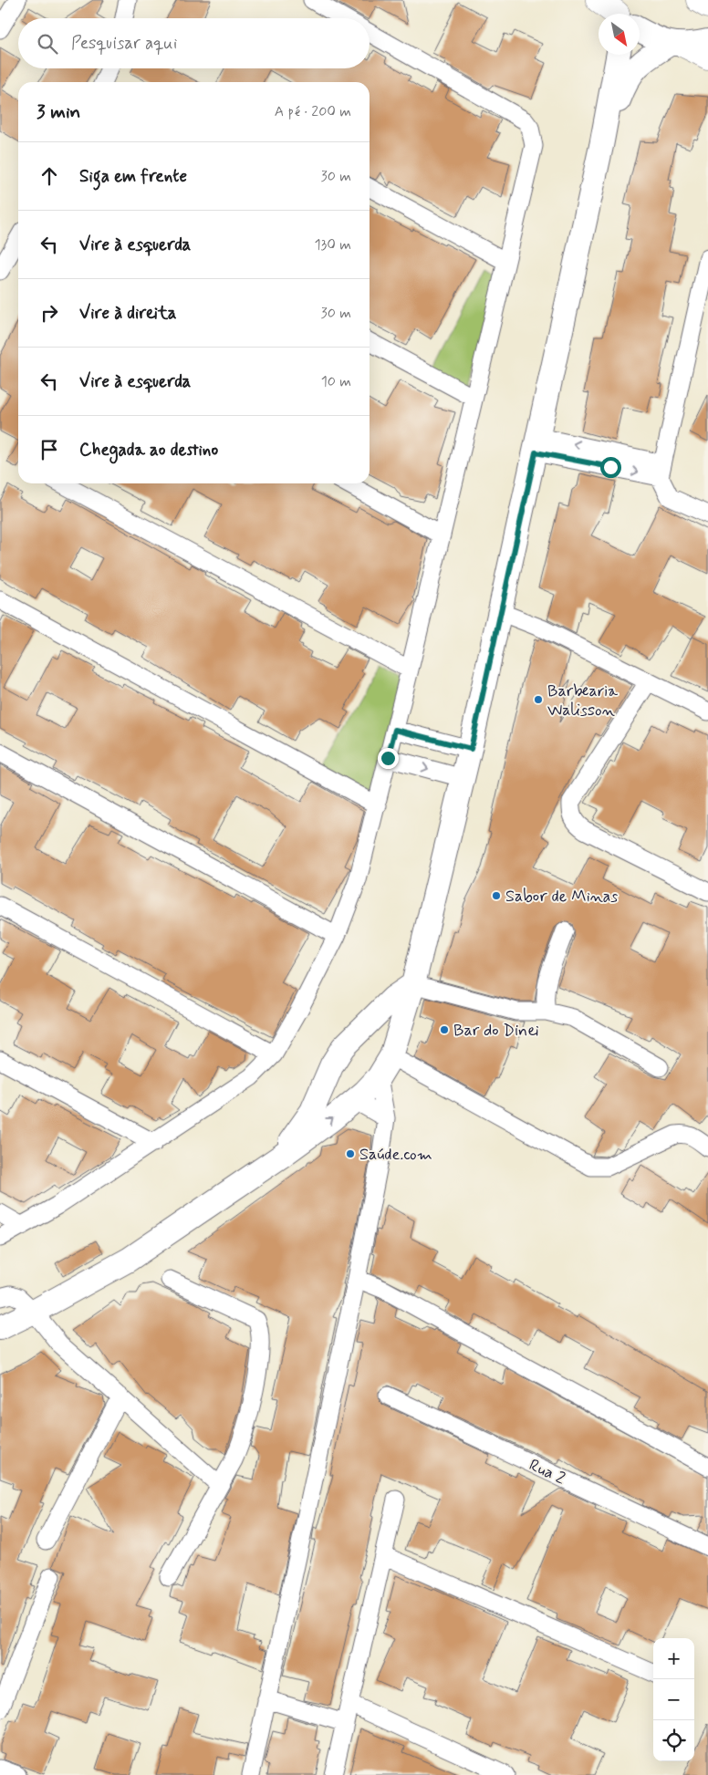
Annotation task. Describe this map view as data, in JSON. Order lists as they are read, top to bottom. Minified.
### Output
{"streets":{"street":["Rua 2"]},"places":["Barbearia Walisson","Sabor de Minas","Bar do Dinei","Saúde.com"],"north":"bottom right","page":{"search":"Pesquisar aqui","heading":["3 min","A pé · 200 m"],"list":[["Siga em frente","30 m"],["Vire à esquerda","130 m"],["Vire à direita","30 m"],["Vire à esquerda","10 m"],"Chegada ao destino"],"map_buttons":["+","−"]}}
